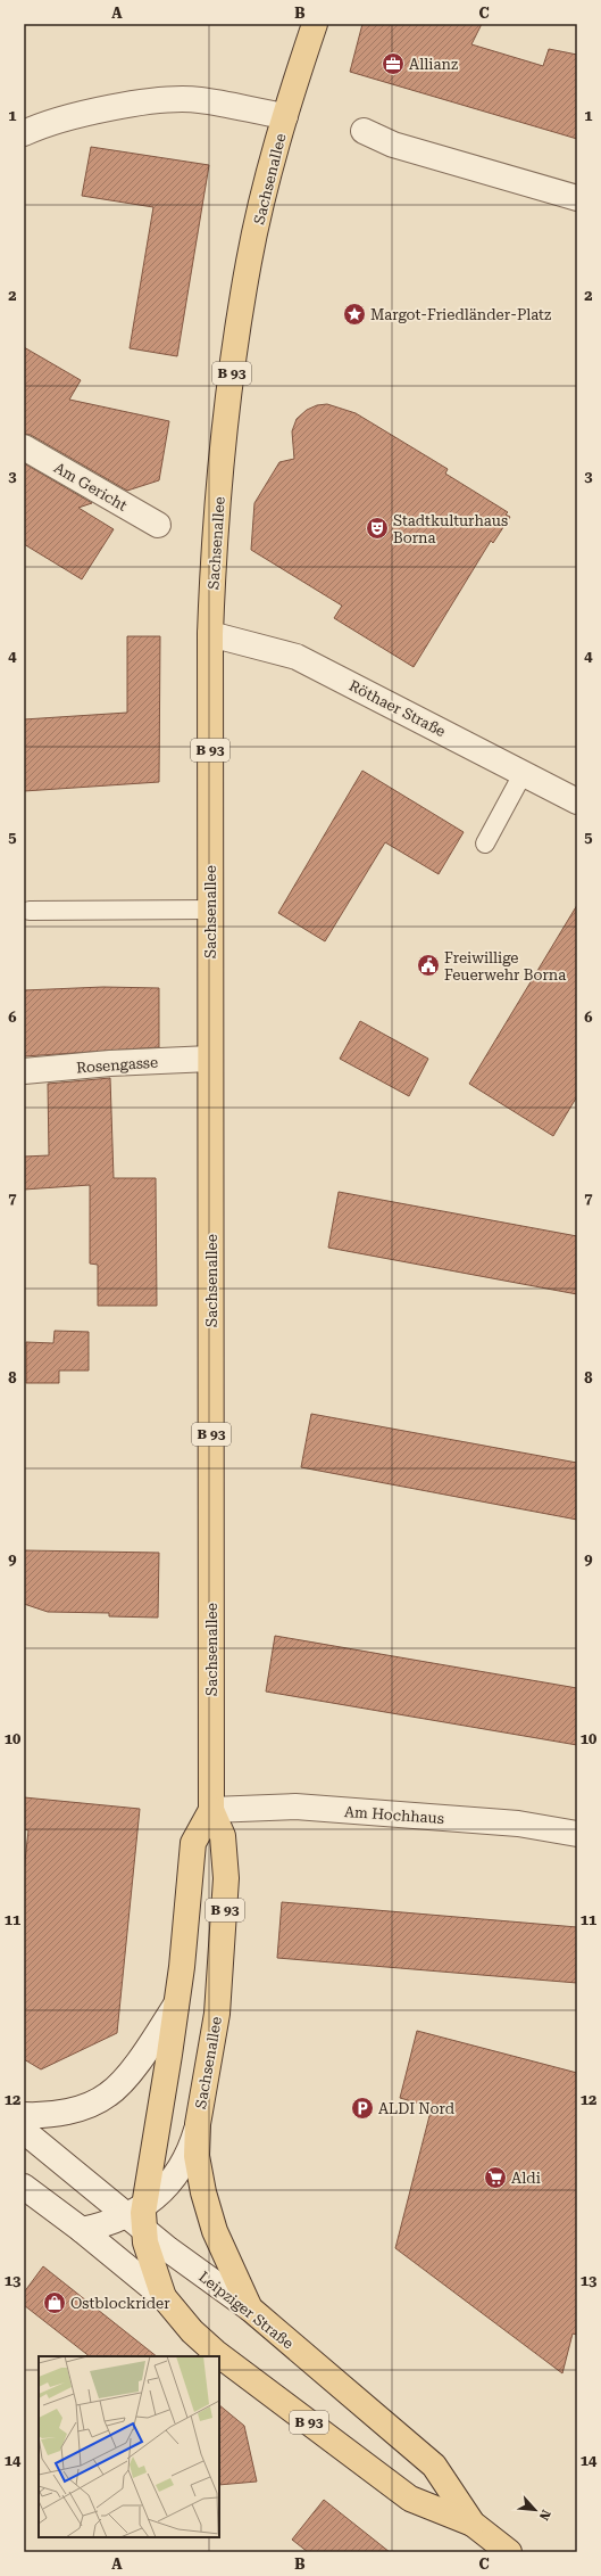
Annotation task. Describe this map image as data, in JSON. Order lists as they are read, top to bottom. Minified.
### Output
{"streets":{"main road":["Sachsenallee","B 93","Leipziger Straße"],"street":["Am Gericht","Röthaer Straße","Rosengasse","Am Hochhaus"]},"crossings":[["Sachsenallee","B 93"],["Sachsenallee","Röthaer Straße"],["Sachsenallee","Rosengasse"],["Sachsenallee","Am Hochhaus"],["Sachsenallee","Leipziger Straße"],["B 93","Leipziger Straße"]],"places":{"office":["Allianz"],"place":["Margot-Friedländer-Platz"],"theatre":["Stadtkulturhaus Borna"],"public building":["Freiwillige Feuerwehr Borna"],"parking":["ALDI Nord"],"supermarket":["Aldi"],"shop":["Ostblockrider"]},"north":"bottom right","grid":{"columns":["A","B","C"],"rows":["1","2","3","4","5","6","7","8","9","10","11","12","13","14"]}}
